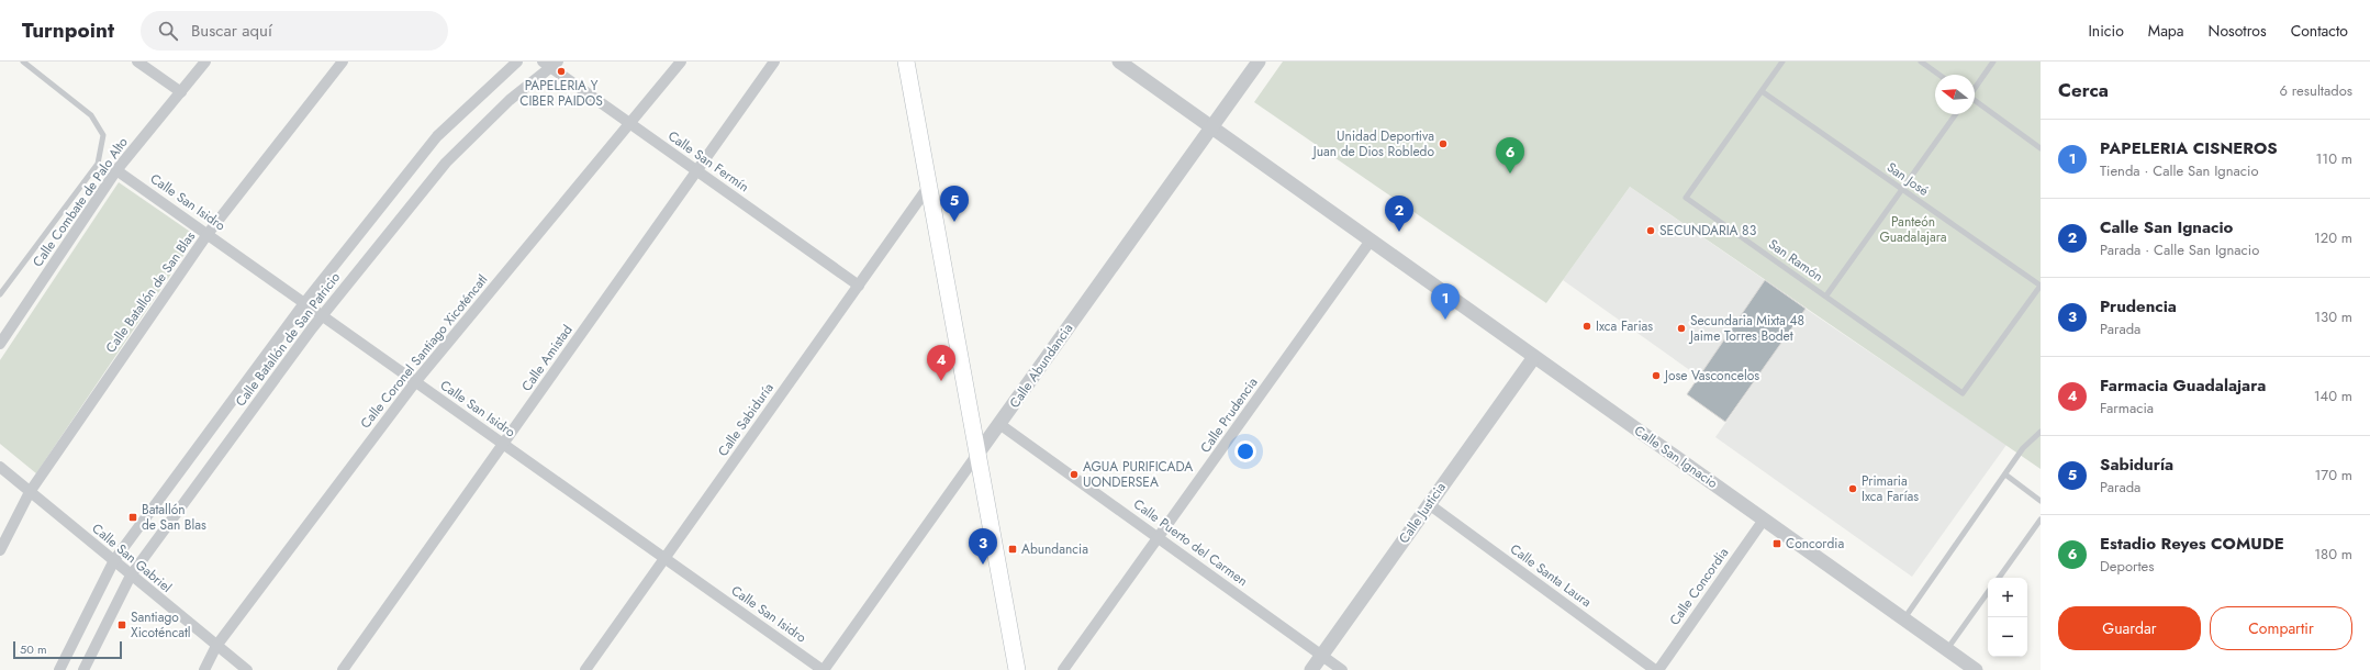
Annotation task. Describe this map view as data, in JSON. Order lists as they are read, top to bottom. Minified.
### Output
{"streets":{"street":["Calle San Fermín","Calle Combate de Palo Alto","Calle San Isidro","Calle Batallón de San Blas","Calle Batallón de San Patricio","Calle Coronel Santiago Xicoténcatl","Calle Amistad","Calle Abundancia","Calle Prudencia","Calle Sabiduría","Calle San Ignacio","Calle Justicia","Calle Puerto del Carmen","Calle San Gabriel","Calle Santa Laura","Calle Concordia"],"lane":["San José","San Ramón"]},"crossings":[["Calle San Fermín","Calle Batallón de San Patricio"],["Calle San Fermín","Calle Coronel Santiago Xicoténcatl"],["Calle San Fermín","Calle Amistad"],["Calle San Fermín","Calle Sabiduría"],["San José","San Ramón"],["Calle Combate de Palo Alto","Calle San Isidro"],["Calle San Isidro","Calle Batallón de San Blas"],["Calle San Isidro","Calle Batallón de San Patricio"],["Calle San Isidro","Calle Coronel Santiago Xicoténcatl"],["Calle San Isidro","Calle Amistad"],["Calle San Isidro","Calle Abundancia"],["Calle San Isidro","Calle Sabiduría"],["Calle Batallón de San Blas","Calle San Gabriel"],["Calle Batallón de San Patricio","Calle San Gabriel"],["Calle Coronel Santiago Xicoténcatl","Calle San Gabriel"],["Calle Abundancia","Calle San Ignacio"],["Calle Abundancia","Calle Puerto del Carmen"],["Calle Prudencia","Calle San Ignacio"],["Calle Prudencia","Calle Puerto del Carmen"],["Calle San Ignacio","Calle Justicia"],["Calle San Ignacio","Calle Concordia"],["Calle Justicia","Calle Puerto del Carmen"],["Calle Justicia","Calle Santa Laura"],["Calle Santa Laura","Calle Concordia"]],"parks":["Panteón Guadalajara"],"places":{"other":["PAPELERIA Y CIBER PAIDOS","Unidad Deportiva Juan de Dios Robledo","SECUNDARIA 83","Ixca Farias","Secundaria Mixta 48 Jaime Torres Bodet","Jose Vasconcelos","AGUA PURIFICADA UONDERSEA","Primaria Ixca Farías"],"transit":["Batallón de San Blas","Concordia","Abundancia","Santiago Xicoténcatl"]},"scale_bar":"50 m","north":"left","page":{"header":"Turnpoint","search":"Buscar aquí","nav":["Inicio","Mapa","Nosotros","Contacto"],"heading":["Cerca","6 resultados"],"list":[{"mark":"1","name":"PAPELERIA CISNEROS","note":"Tienda · Calle San Ignacio","value":"110 m"},{"mark":"2","name":"Calle San Ignacio","note":"Parada · Calle San Ignacio","value":"120 m"},{"mark":"3","name":"Prudencia","note":"Parada","value":"130 m"},{"mark":"4","name":"Farmacia Guadalajara","note":"Farmacia","value":"140 m"},{"mark":"5","name":"Sabiduría","note":"Parada","value":"170 m"},{"mark":"6","name":"Estadio Reyes COMUDE","note":"Deportes","value":"180 m"}],"pins":["6","5","2","1","4","3"],"map_buttons":["+","−"],"buttons":["Guardar","Compartir"],"scale":"50 m"}}
